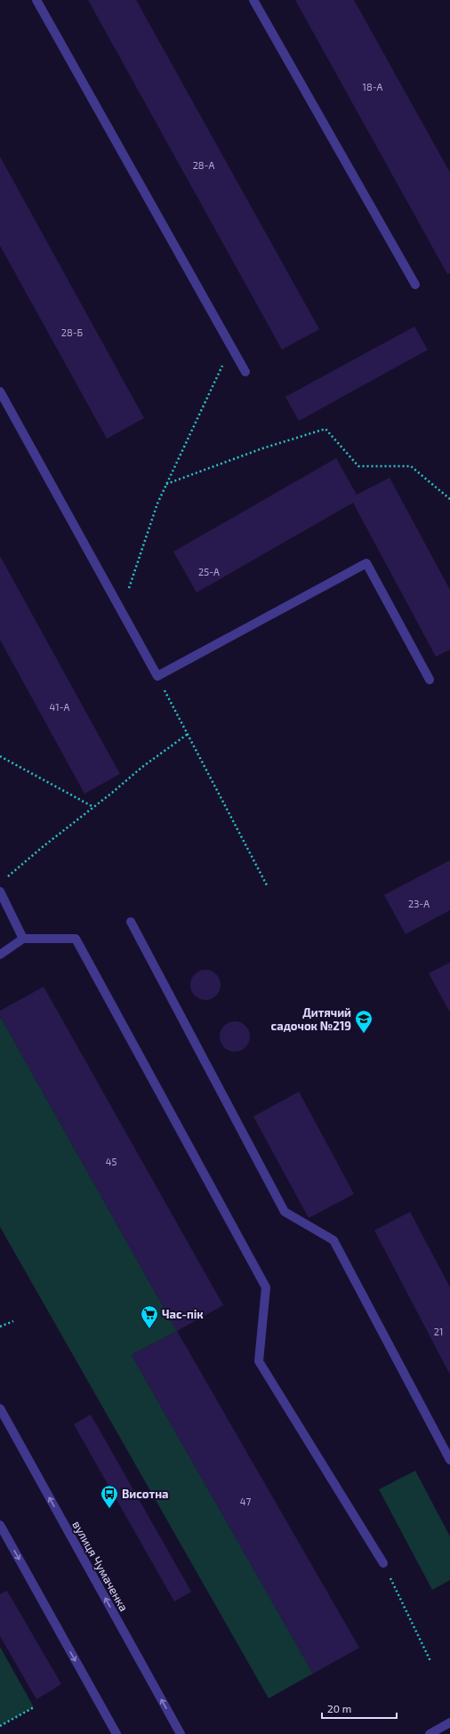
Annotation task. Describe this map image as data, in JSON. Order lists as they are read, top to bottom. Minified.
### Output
{"streets":{"street":["вулиця Чумаченка"]},"places":{"school or university":["Дитячий садочок №219"],"supermarket":["Час-пік"],"bus stop":["Висотна"]},"house_numbers":["18-А","28-А","28-Б","25-А","41-А","23-А","45","21","47"],"scale_bar":"20 m"}
